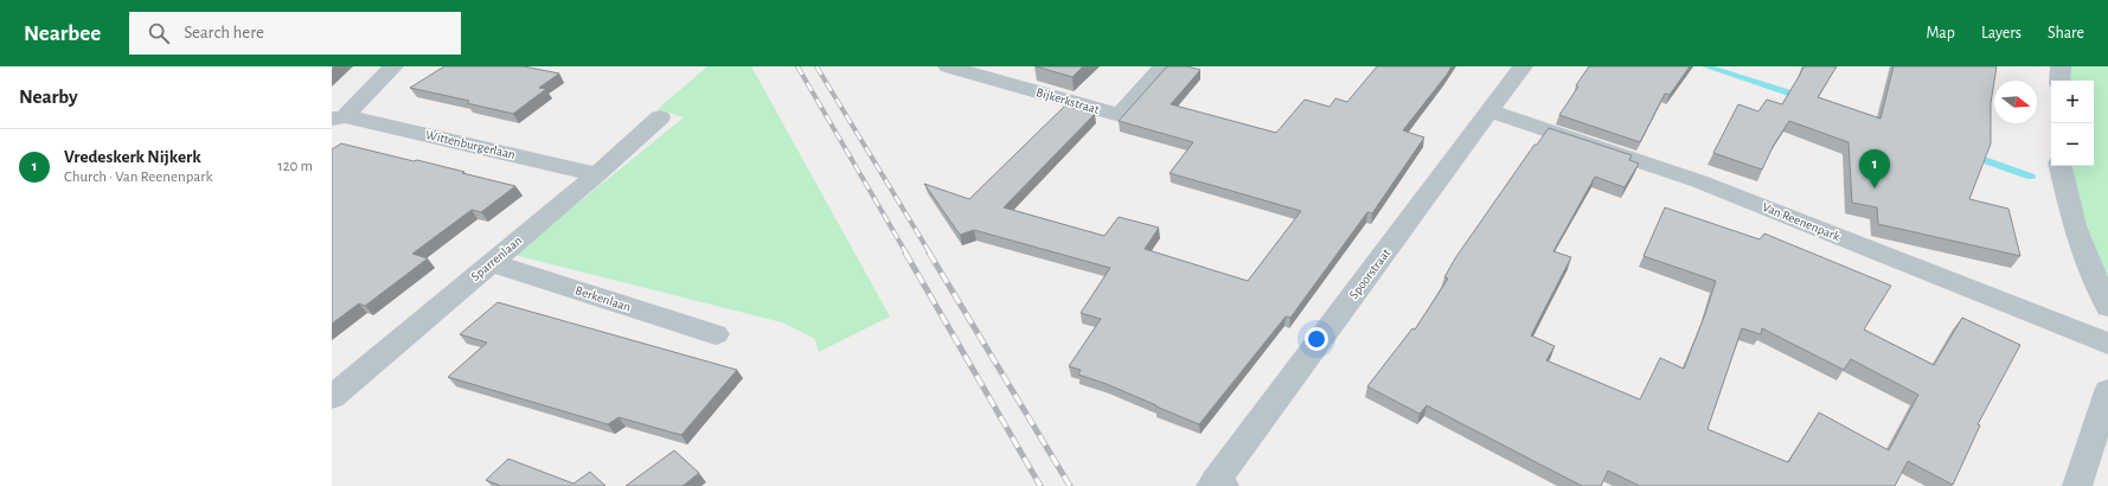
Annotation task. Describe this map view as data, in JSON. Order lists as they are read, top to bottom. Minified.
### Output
{"streets":{"street":["Bijkerkstraat","Wittenburgerlaan","Van Reenenpark","Sparrenlaan","Spoorstraat","Berkenlaan"]},"crossings":[["Wittenburgerlaan","Sparrenlaan"],["Van Reenenpark","Spoorstraat"],["Sparrenlaan","Berkenlaan"]],"north":"right","page":{"header":"Nearbee","search":"Search here","nav":["Map","Layers","Share"],"heading":"Nearby","map_buttons":["+","−"],"list":[{"mark":"1","name":"Vredeskerk Nijkerk","note":"Church · Van Reenenpark","value":"120 m"}],"pins":"1"}}
